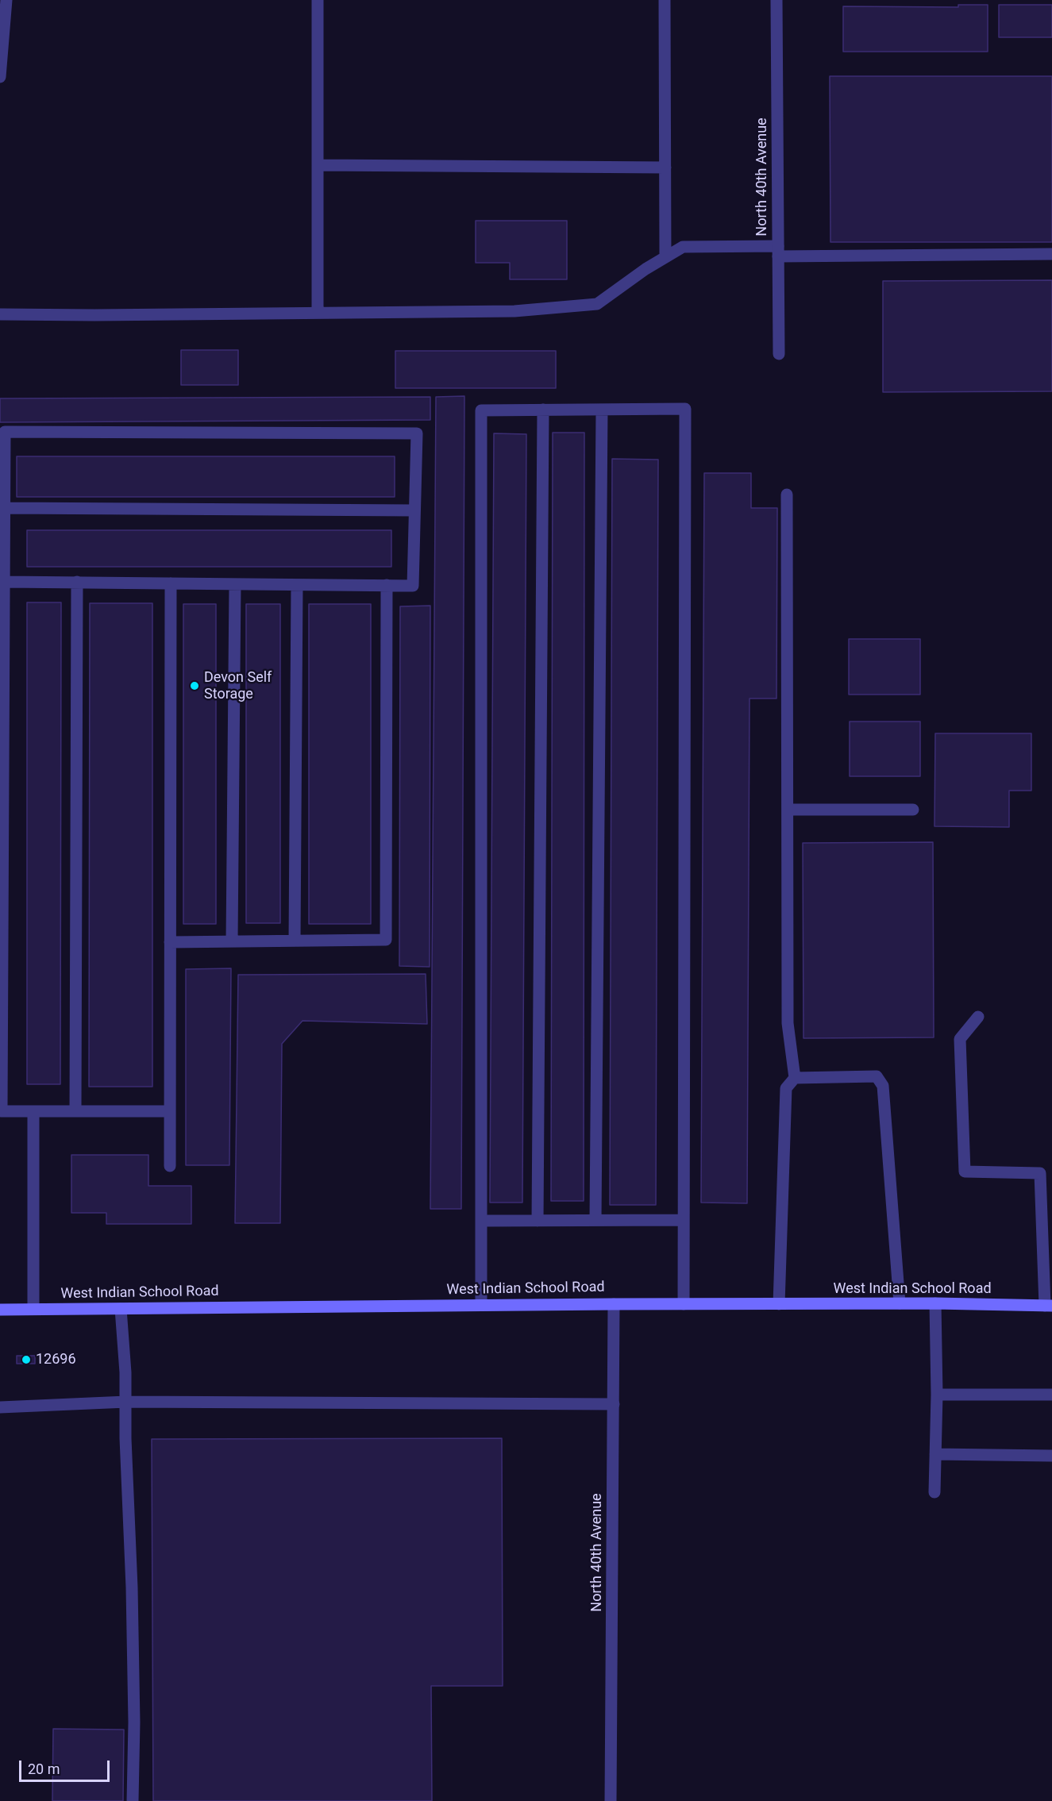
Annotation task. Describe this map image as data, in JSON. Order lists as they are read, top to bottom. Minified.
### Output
{"streets":{"main road":["West Indian School Road"],"street":["North 40th Avenue"]},"crossings":[["North 40th Avenue","West Indian School Road"]],"places":["Devon Self Storage","12696"],"scale_bar":"20 m"}
